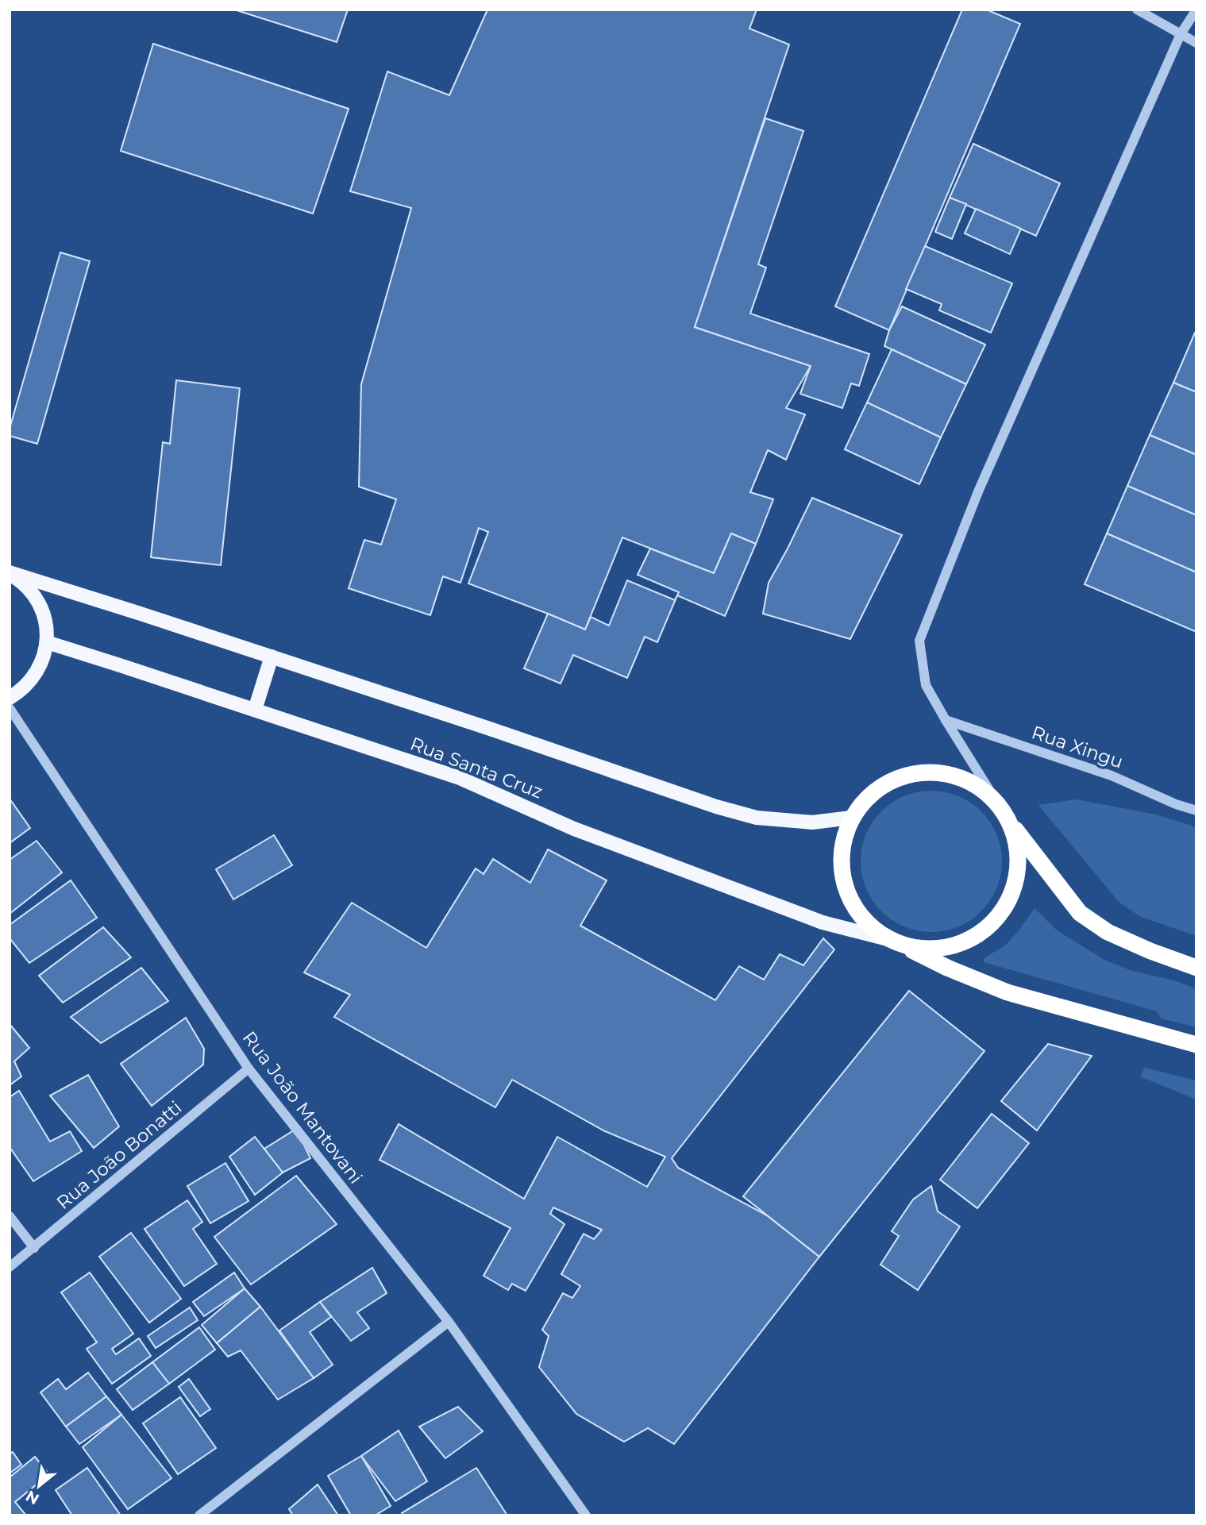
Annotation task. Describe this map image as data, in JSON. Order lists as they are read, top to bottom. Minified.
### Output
{"streets":{"main road":["Rua Santa Cruz"],"street":["Rua Xingu","Rua João Mantovani","Rua João Bonatti"]},"crossings":[["Rua João Mantovani","Rua João Bonatti"]],"north":"bottom left"}
